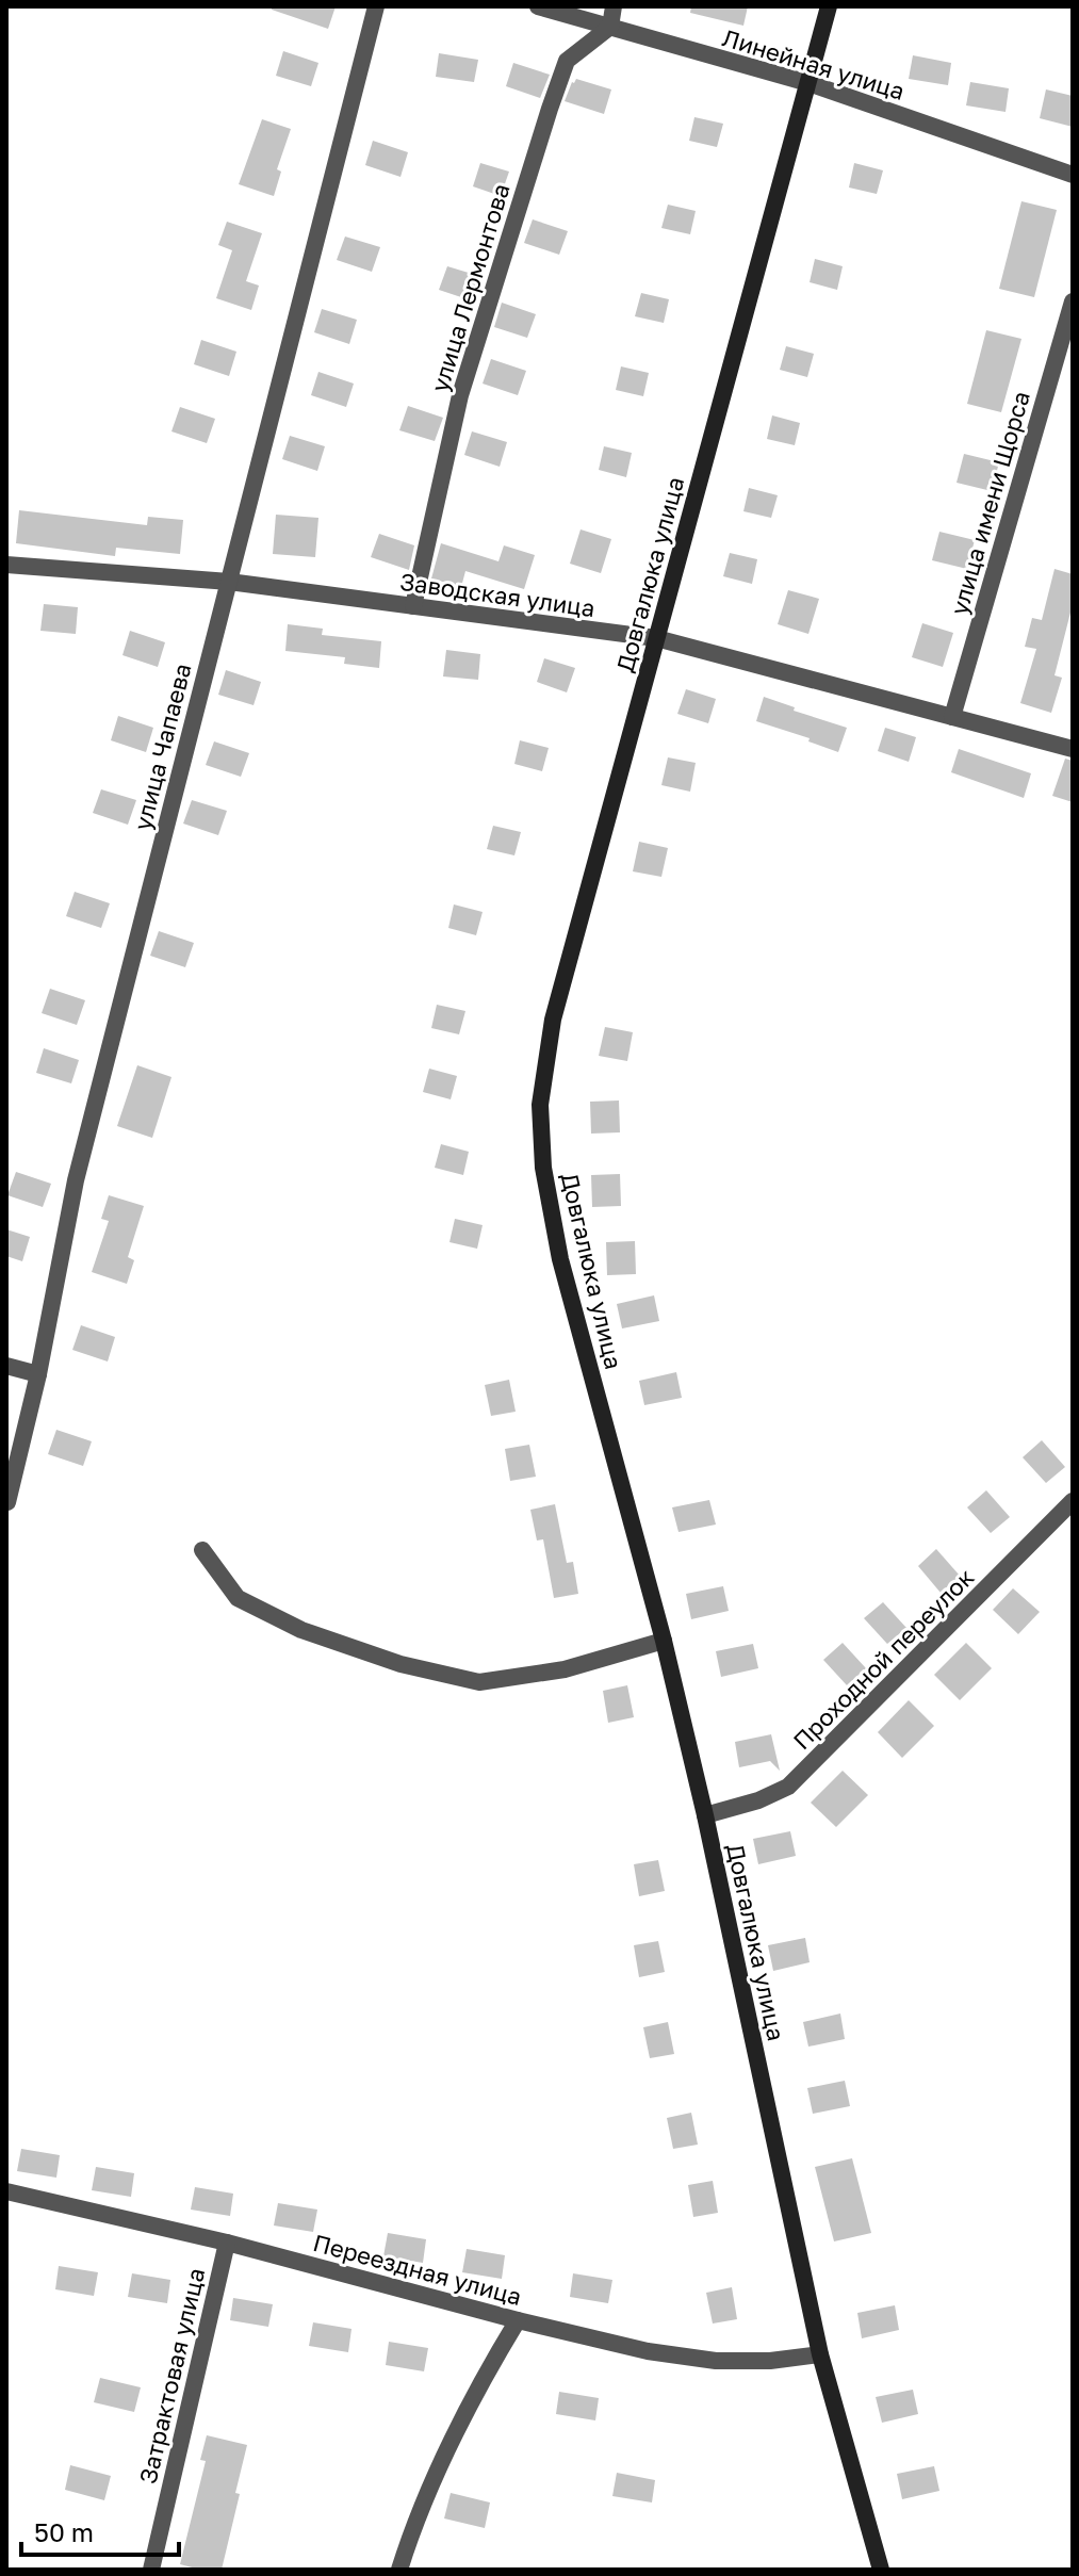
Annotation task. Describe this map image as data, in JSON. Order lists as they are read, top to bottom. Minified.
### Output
{"streets":{"street":["Линейная улица","улица Лермонтова","улица имени Щорса","Довгалюка улица","Заводская улица","улица Чапаева","Проходной переулок","Переездная улица","Затрактовая улица"]},"crossings":[["Линейная улица","улица Лермонтова"],["Линейная улица","Довгалюка улица"],["улица Лермонтова","Заводская улица"],["улица имени Щорса","Заводская улица"],["Довгалюка улица","Заводская улица"],["Довгалюка улица","Проходной переулок"],["Довгалюка улица","Переездная улица"],["Заводская улица","улица Чапаева"],["Переездная улица","Затрактовая улица"]],"scale_bar":"50 m"}
